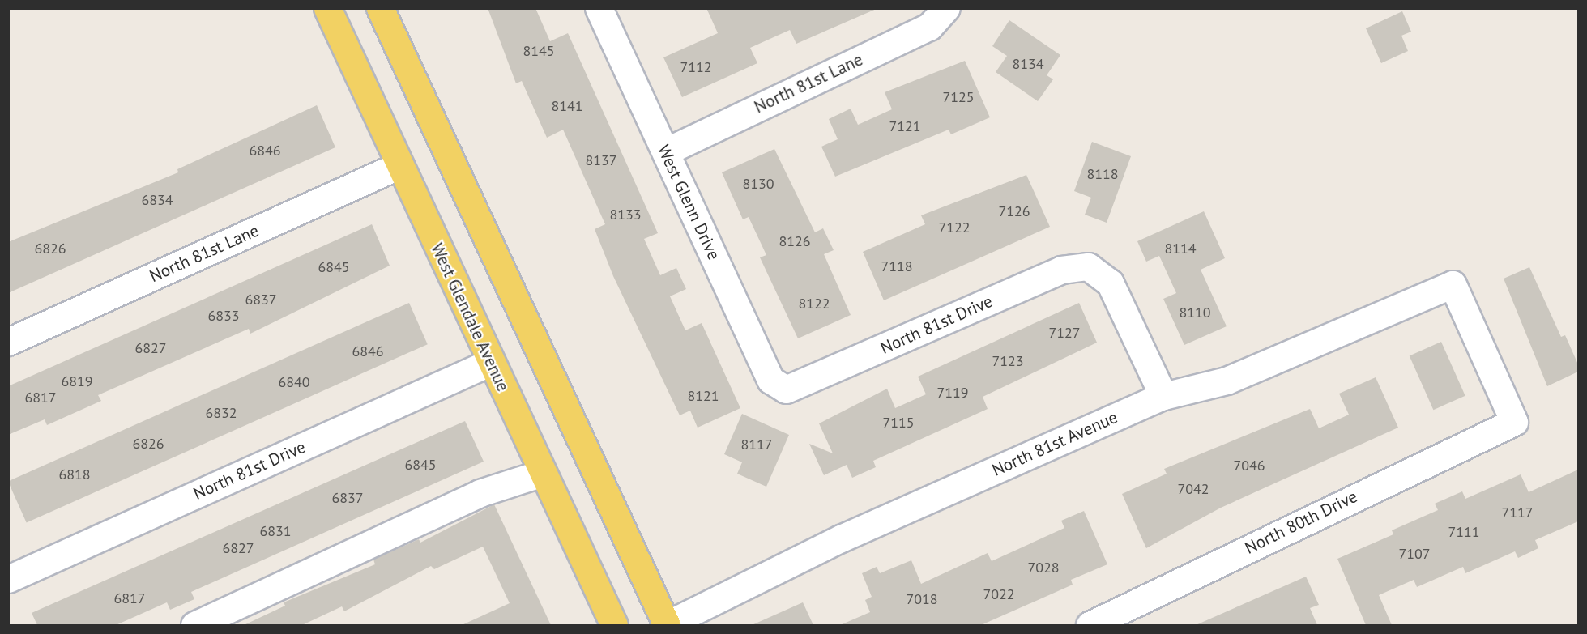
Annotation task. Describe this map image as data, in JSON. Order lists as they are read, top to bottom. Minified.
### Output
{"streets":{"main road":["West Glendale Avenue"],"street":["North 81st Lane","West Glenn Drive","North 81st Drive","North 81st Avenue","North 80th Drive"]},"crossings":[["North 81st Lane","West Glenn Drive"],["North 81st Lane","West Glendale Avenue"],["West Glenn Drive","North 81st Drive"],["West Glendale Avenue","North 81st Drive"],["North 81st Drive","North 81st Avenue"],["North 81st Avenue","North 80th Drive"]],"house_numbers":["8145","8134","7112","7125","8141","7121","6846","8137","8118","8130","6834","7126","8133","7122","8126","6826","8114","7118","6845","6837","8122","8110","6833","7127","6827","6846","7123","6819","6840","7119","8121","6817","6832","7115","6826","8117","6845","7046","6818","7042","6837","7117","6831","7111","6827","7107","7028","7022","6817","7018"]}
